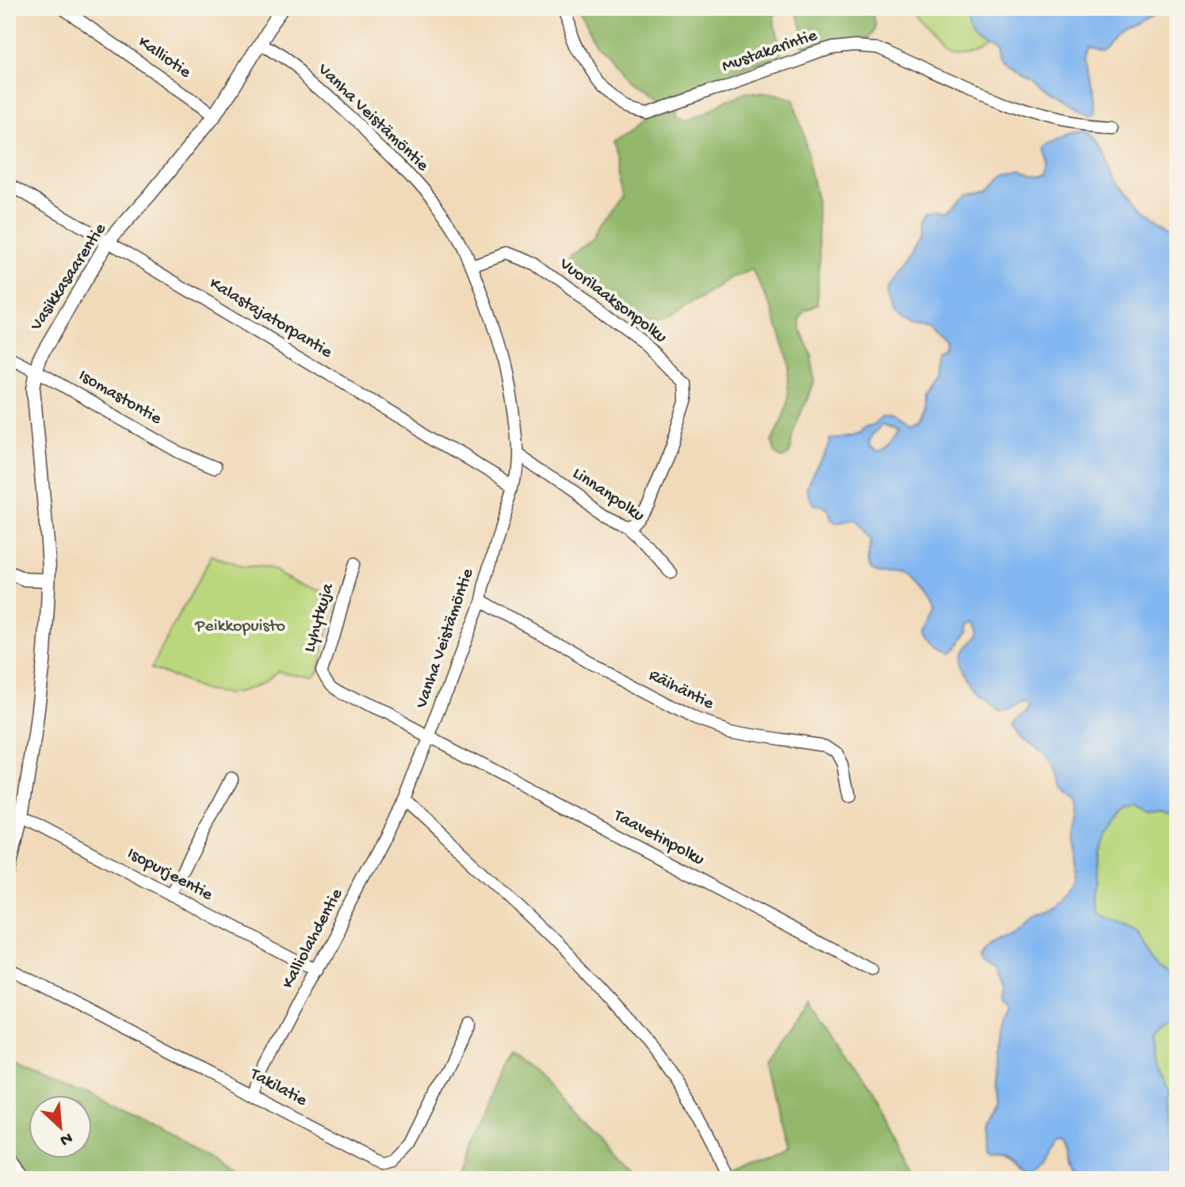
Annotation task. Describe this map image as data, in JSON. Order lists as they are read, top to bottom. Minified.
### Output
{"streets":{"street":["Mustakarintie","Kalliotie","Vanha Veistämöntie","Vasikkasaarentie","Vuorilaaksonpolku","Kalastajatorpantie","Isomastontie","Linnanpolku","Lyhytkuja","Räihäntie","Taavetinpolku","Isopurjeentie","Kalliolahdentie","Takilatie"]},"crossings":[["Kalliotie","Vasikkasaarentie"],["Vanha Veistämöntie","Vasikkasaarentie"],["Vanha Veistämöntie","Vuorilaaksonpolku"],["Vanha Veistämöntie","Kalastajatorpantie"],["Vanha Veistämöntie","Linnanpolku"],["Vanha Veistämöntie","Lyhytkuja"],["Vanha Veistämöntie","Räihäntie"],["Vanha Veistämöntie","Taavetinpolku"],["Vanha Veistämöntie","Kalliolahdentie"],["Vasikkasaarentie","Kalastajatorpantie"],["Vasikkasaarentie","Isomastontie"],["Vasikkasaarentie","Isopurjeentie"],["Vuorilaaksonpolku","Linnanpolku"],["Lyhytkuja","Taavetinpolku"],["Isopurjeentie","Kalliolahdentie"],["Kalliolahdentie","Takilatie"]],"parks":["Peikkopuisto"],"north":"bottom right"}
